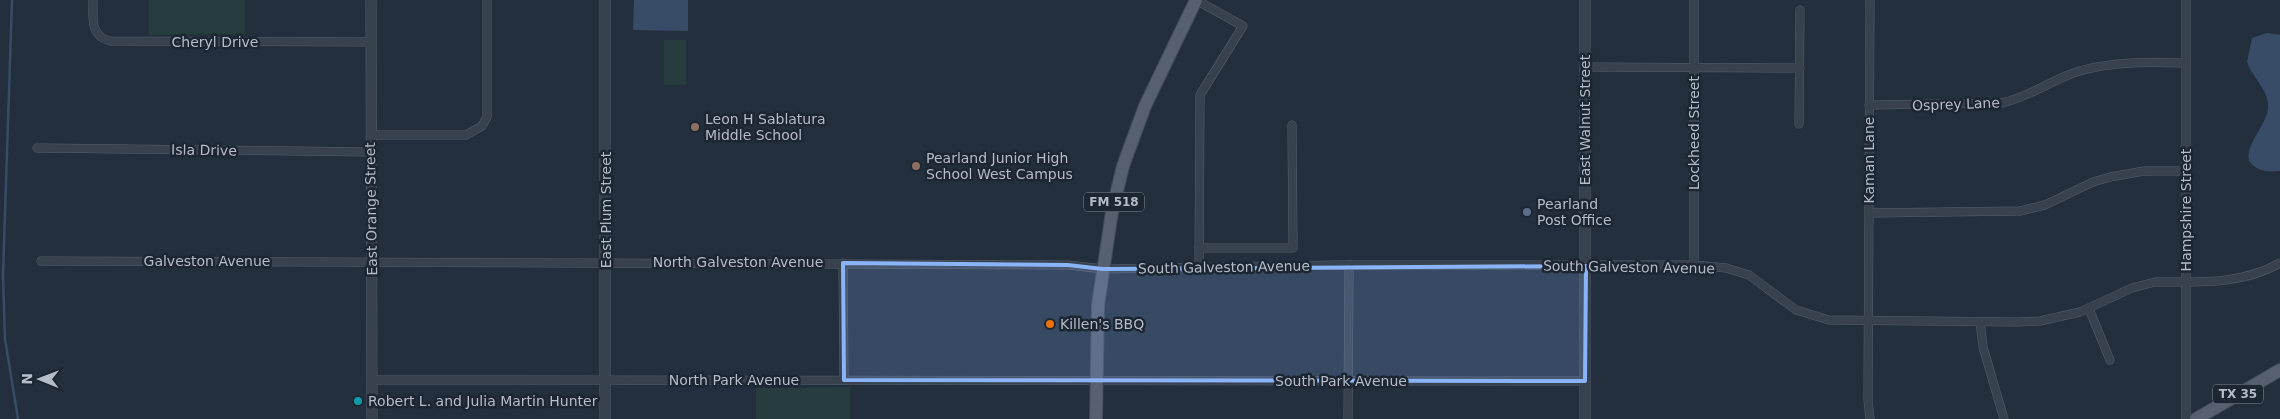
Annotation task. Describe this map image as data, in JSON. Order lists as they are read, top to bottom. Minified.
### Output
{"streets":{"main road":["FM 518","TX 35"],"street":["Cheryl Drive","Osprey Lane","East Walnut Street","Lockheed Street","Isla Drive","Kaman Lane","East Orange Street","East Plum Street","Hampshire Street","Galveston Avenue","North Galveston Avenue","South Galveston Avenue","North Park Avenue","South Park Avenue"]},"crossings":[["Cheryl Drive","East Orange Street"],["Osprey Lane","Kaman Lane"],["Osprey Lane","Hampshire Street"],["East Walnut Street","South Galveston Avenue"],["East Walnut Street","South Park Avenue"],["Lockheed Street","South Galveston Avenue"],["Isla Drive","East Orange Street"],["Kaman Lane","South Galveston Avenue"],["FM 518","North Galveston Avenue"],["FM 518","South Galveston Avenue"],["FM 518","North Park Avenue"],["FM 518","South Park Avenue"],["East Orange Street","Galveston Avenue"],["East Orange Street","North Galveston Avenue"],["East Orange Street","North Park Avenue"],["East Plum Street","North Galveston Avenue"],["East Plum Street","North Park Avenue"],["Hampshire Street","South Galveston Avenue"],["Galveston Avenue","North Galveston Avenue"],["North Galveston Avenue","South Galveston Avenue"],["North Park Avenue","South Park Avenue"]],"places":["Leon H Sablatura Middle School","Pearland Junior High School West Campus","Pearland Post Office","Killen's BBQ","Robert L. and Julia Martin Hunter"],"north":"left"}
